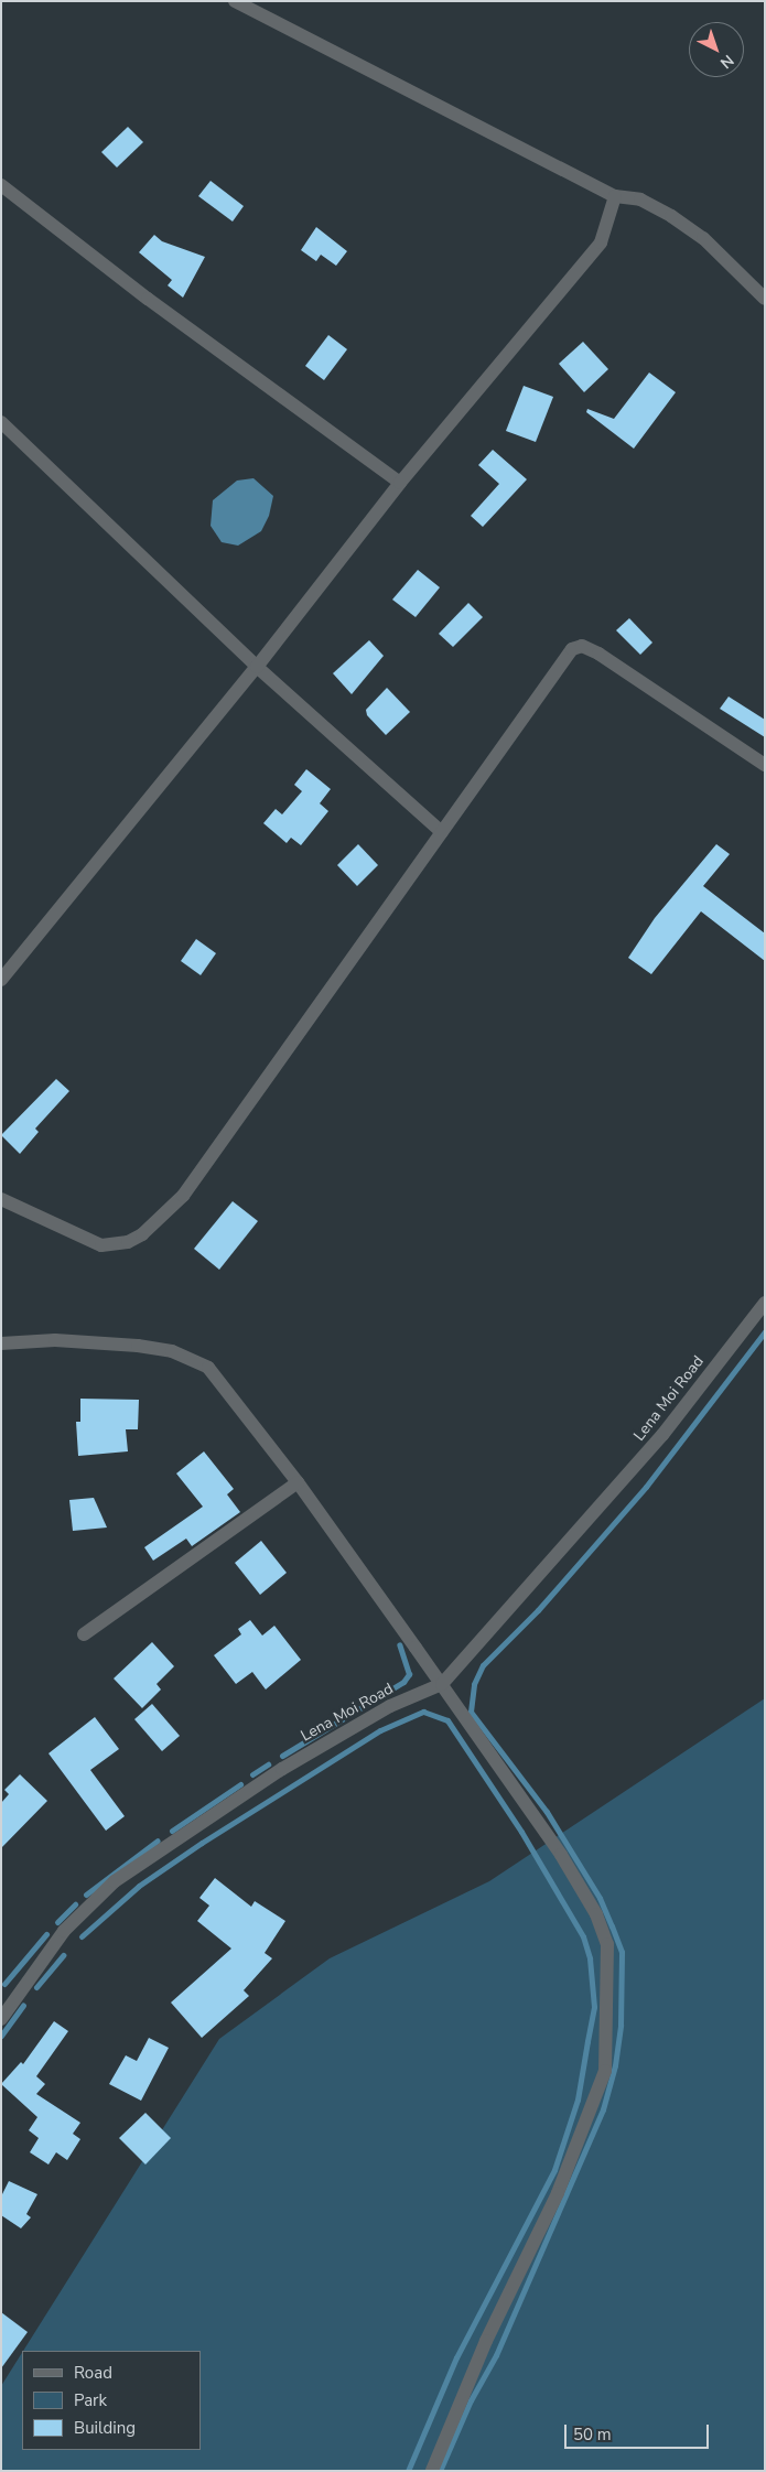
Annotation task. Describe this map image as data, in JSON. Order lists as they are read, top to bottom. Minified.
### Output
{"streets":{"street":["Lena Moi Road"]},"legend":["Road","Park","Building"],"scale_bar":"50 m","north":"bottom right"}
